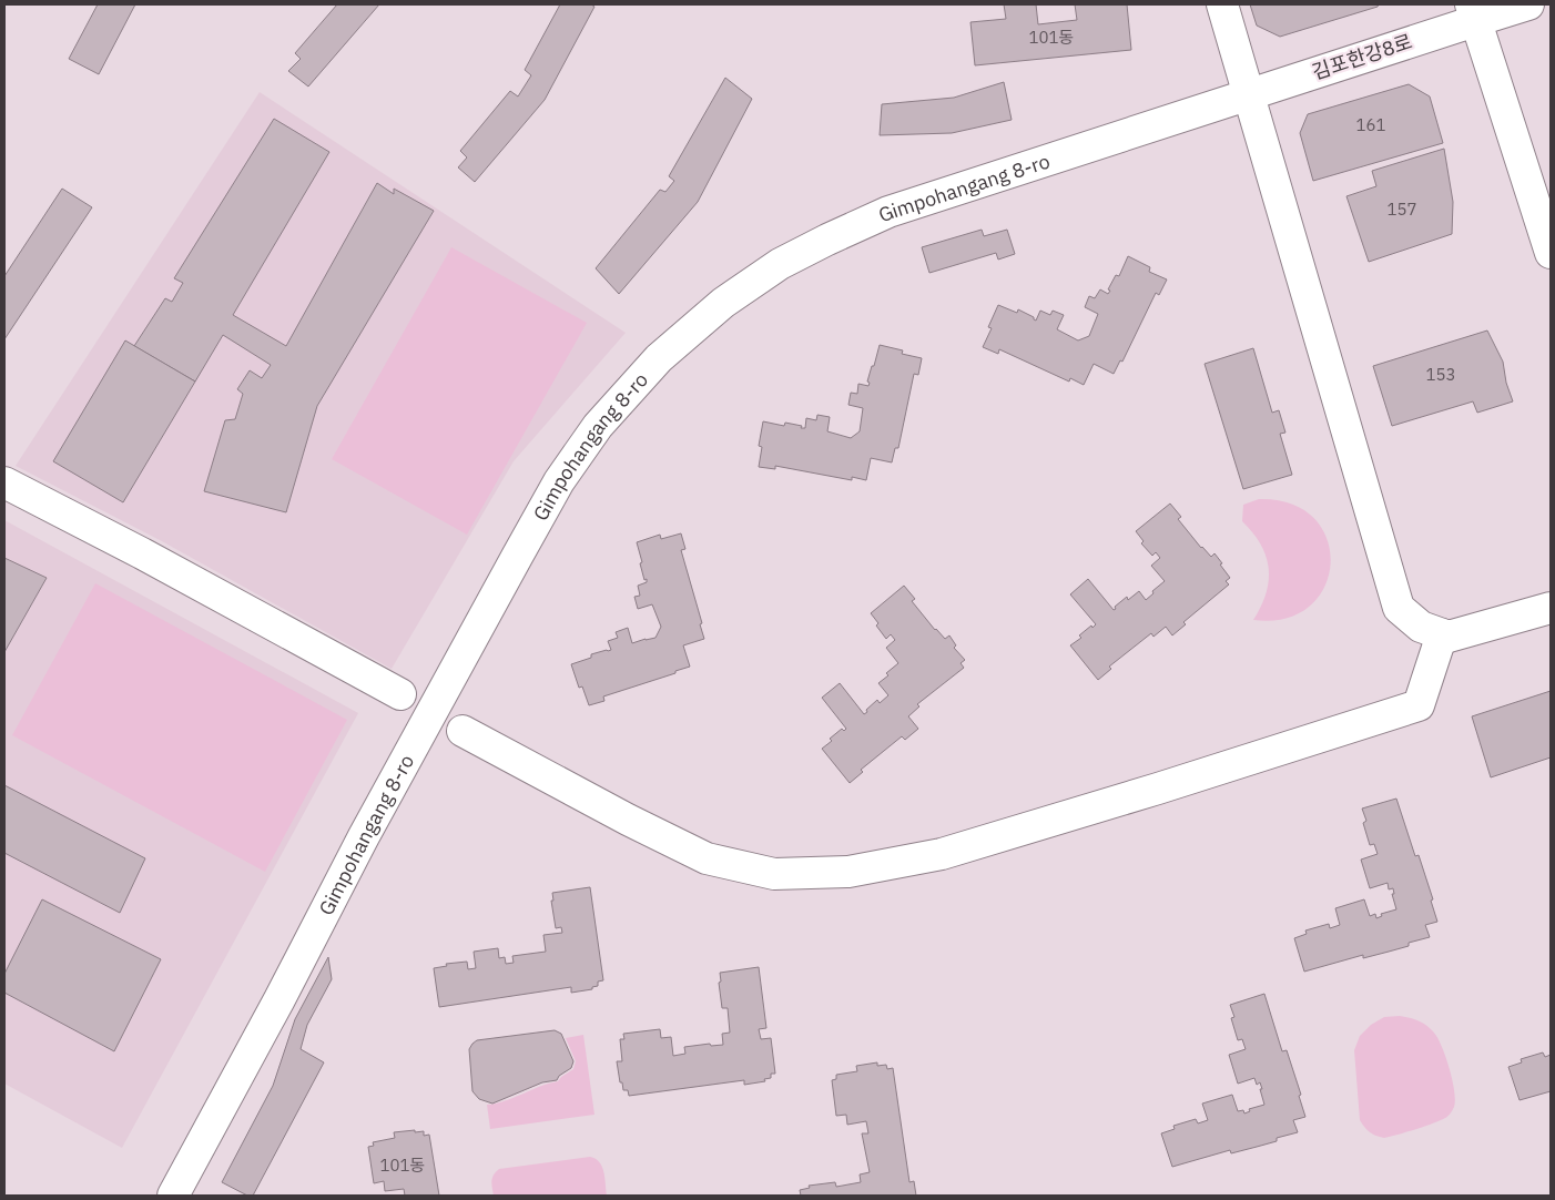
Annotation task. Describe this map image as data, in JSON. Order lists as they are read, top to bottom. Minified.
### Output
{"streets":{"street":["김포한강8로","Gimpohangang 8-ro"]},"crossings":[["김포한강8로","Gimpohangang 8-ro"]],"house_numbers":["101동","161","157","153","101동"]}
